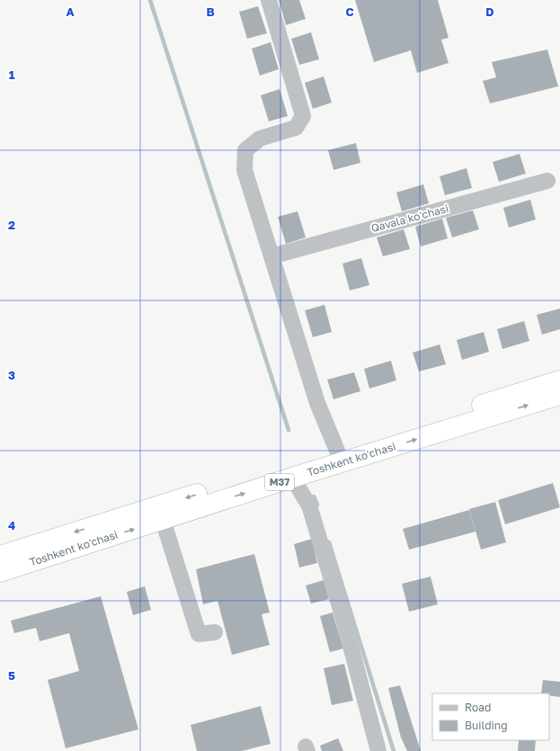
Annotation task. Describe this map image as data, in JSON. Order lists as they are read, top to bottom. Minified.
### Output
{"streets":{"highway":["Toshkent ko'chasi","M37"],"street":["Qavala ko'chasi"]},"legend":["Road","Building"],"grid":{"columns":["A","B","C","D"],"rows":["1","2","3","4","5"]}}
